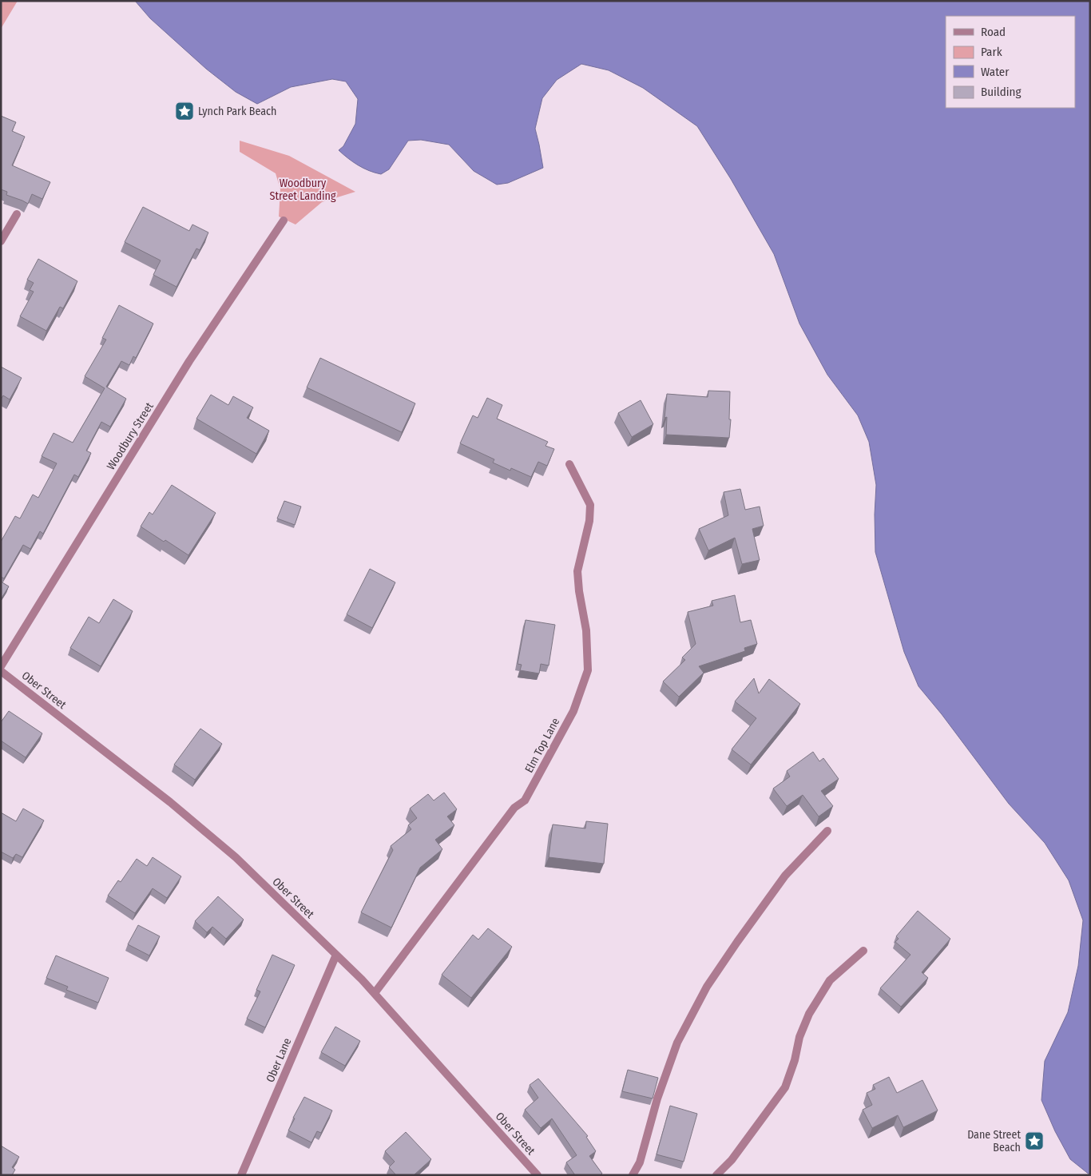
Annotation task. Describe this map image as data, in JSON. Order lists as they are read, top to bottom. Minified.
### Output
{"streets":{"street":["Woodbury Street","Ober Street","Elm Top Lane","Ober Lane"]},"crossings":[["Ober Street","Elm Top Lane"],["Ober Street","Ober Lane"]],"parks":["Woodbury Street Landing"],"places":{"place":["Lynch Park Beach","Dane Street Beach"]},"legend":["Road","Park","Water","Building"]}
